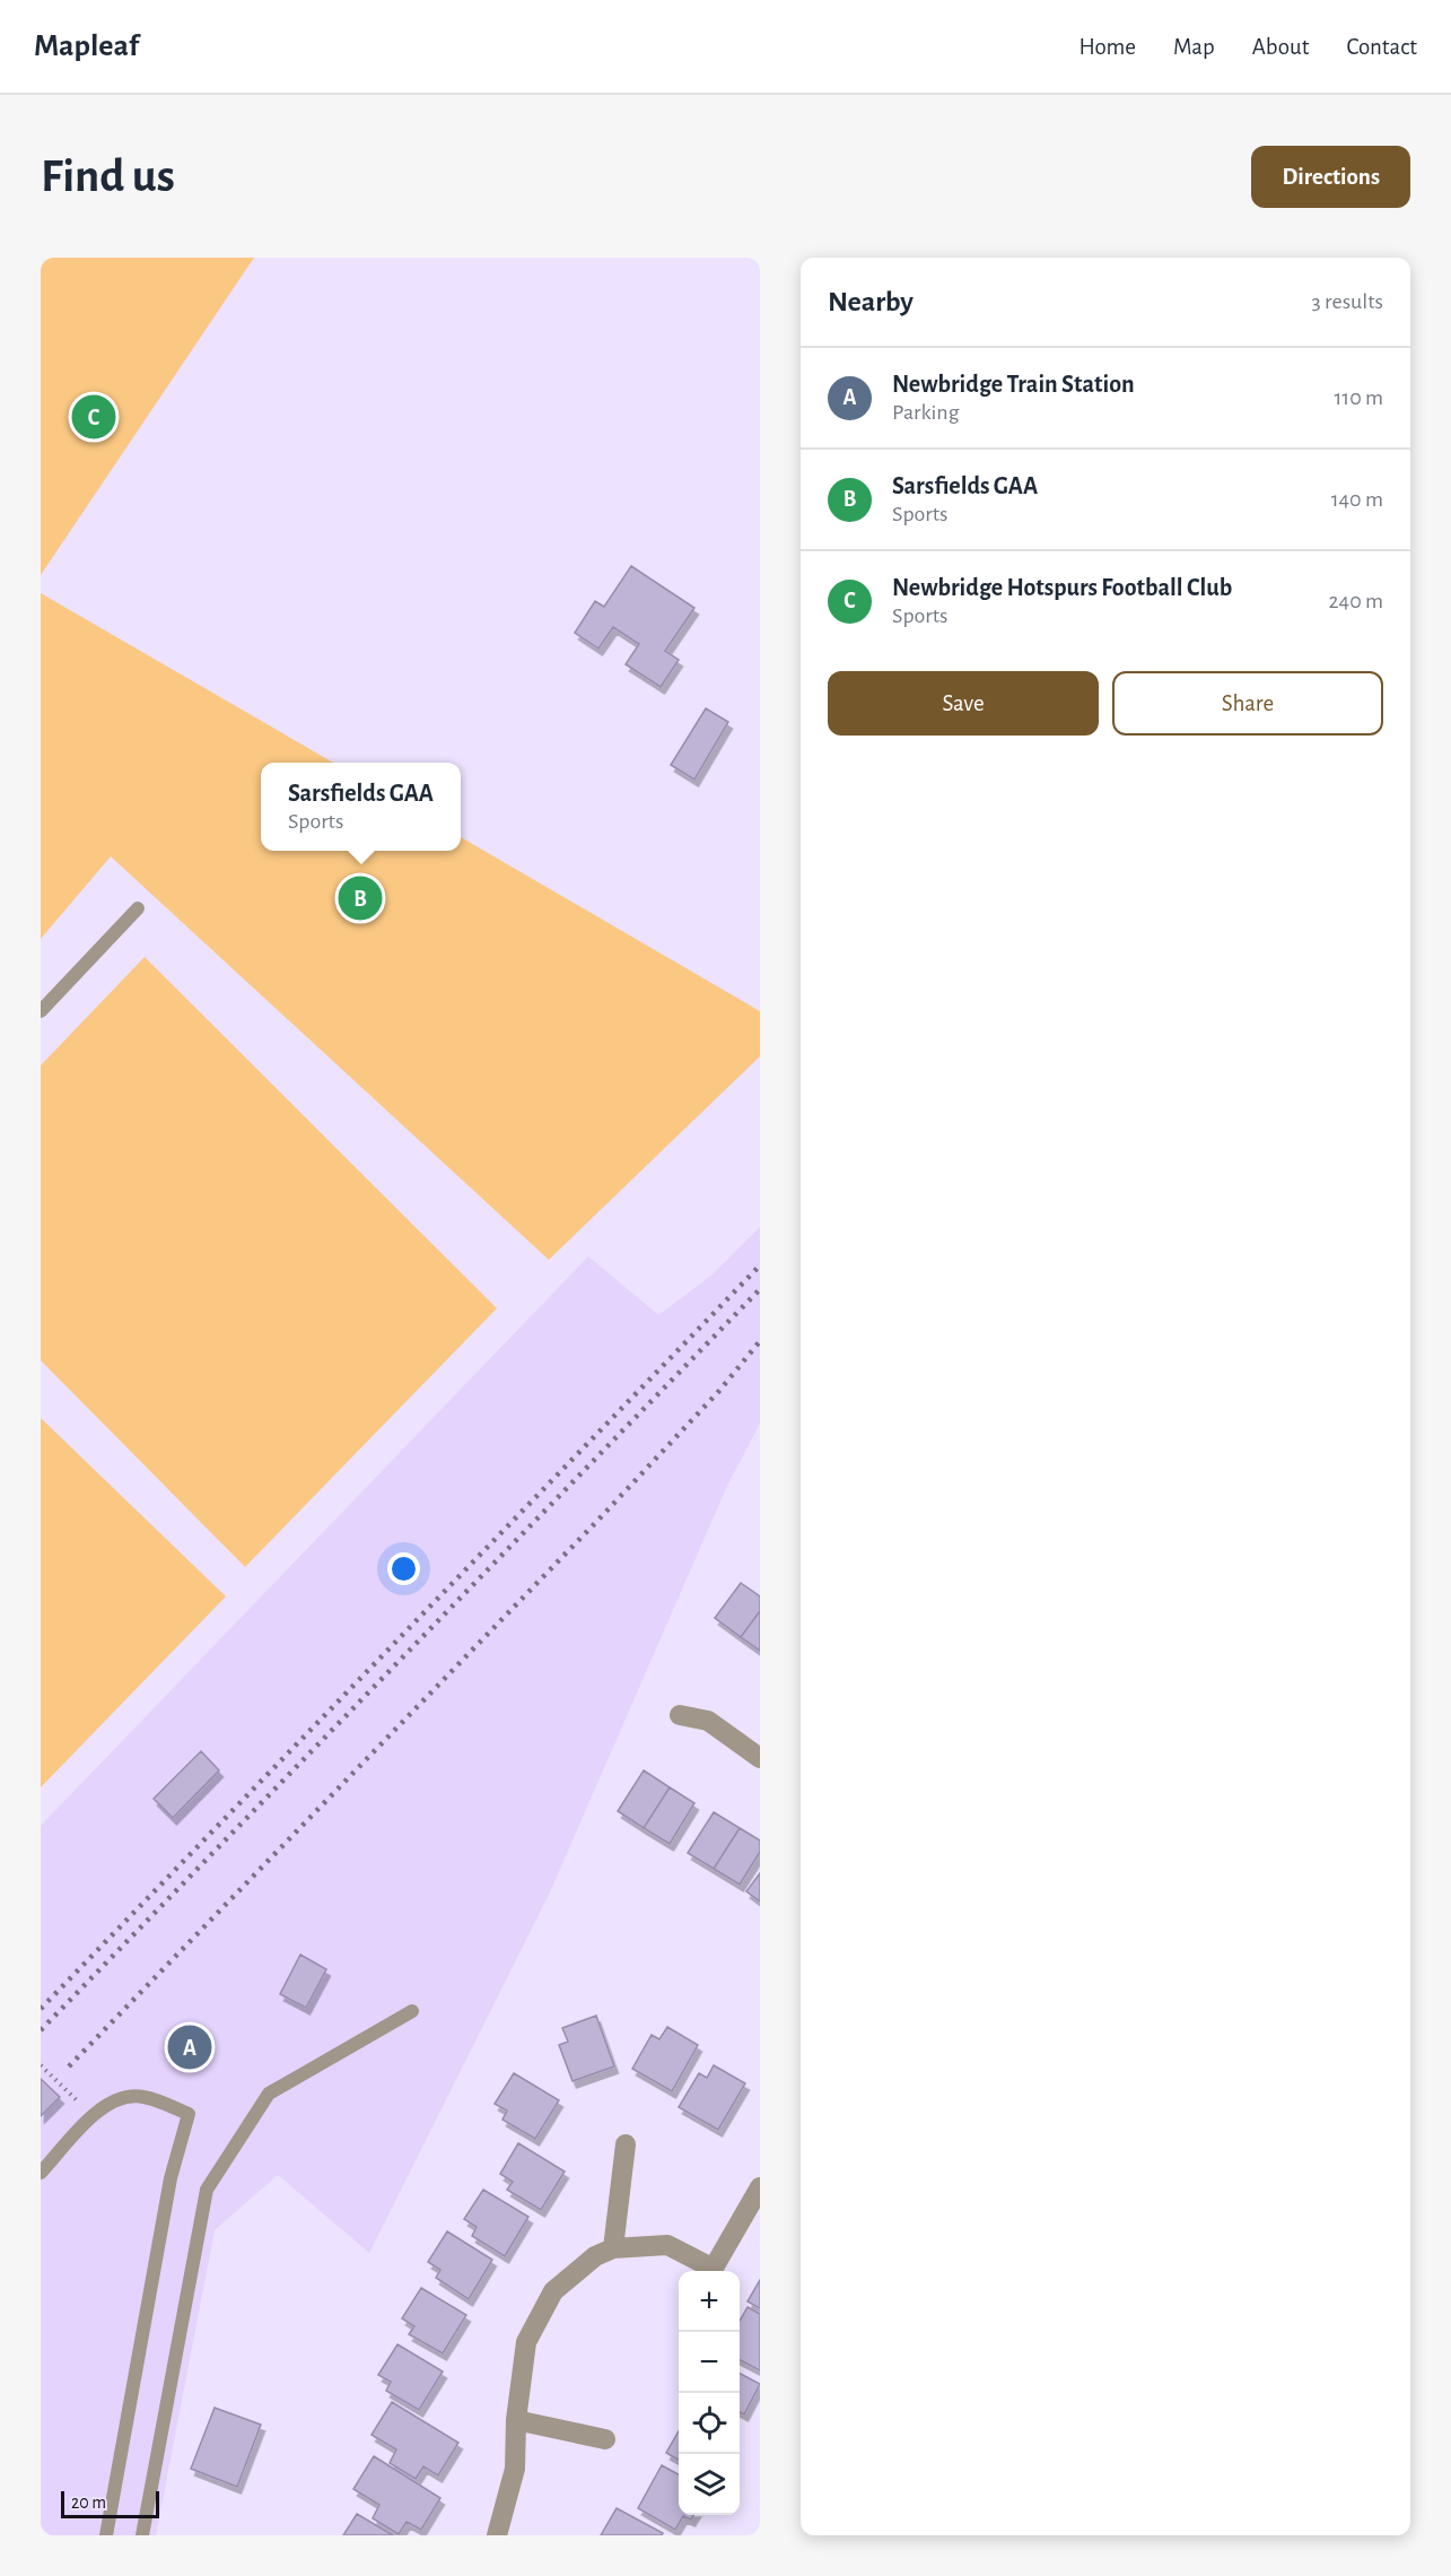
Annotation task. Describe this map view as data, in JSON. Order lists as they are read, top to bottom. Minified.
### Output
{"scale_bar":"20 m","page":{"header":"Mapleaf","nav":["Home","Map","About","Contact"],"buttons":["Directions",["Save","Share"]],"title":"Find us","heading":["Nearby","3 results"],"list":[{"mark":"A","name":"Newbridge Train Station","note":"Parking","value":"110 m"},{"mark":"B","name":"Sarsfields GAA","note":"Sports","value":"140 m"},{"mark":"C","name":"Newbridge Hotspurs Football Club","note":"Sports","value":"240 m"}],"pins":["C","B","A"],"popup":["Sarsfields GAA","Sports"],"map_buttons":["+","−"],"scale":"20 m"}}
